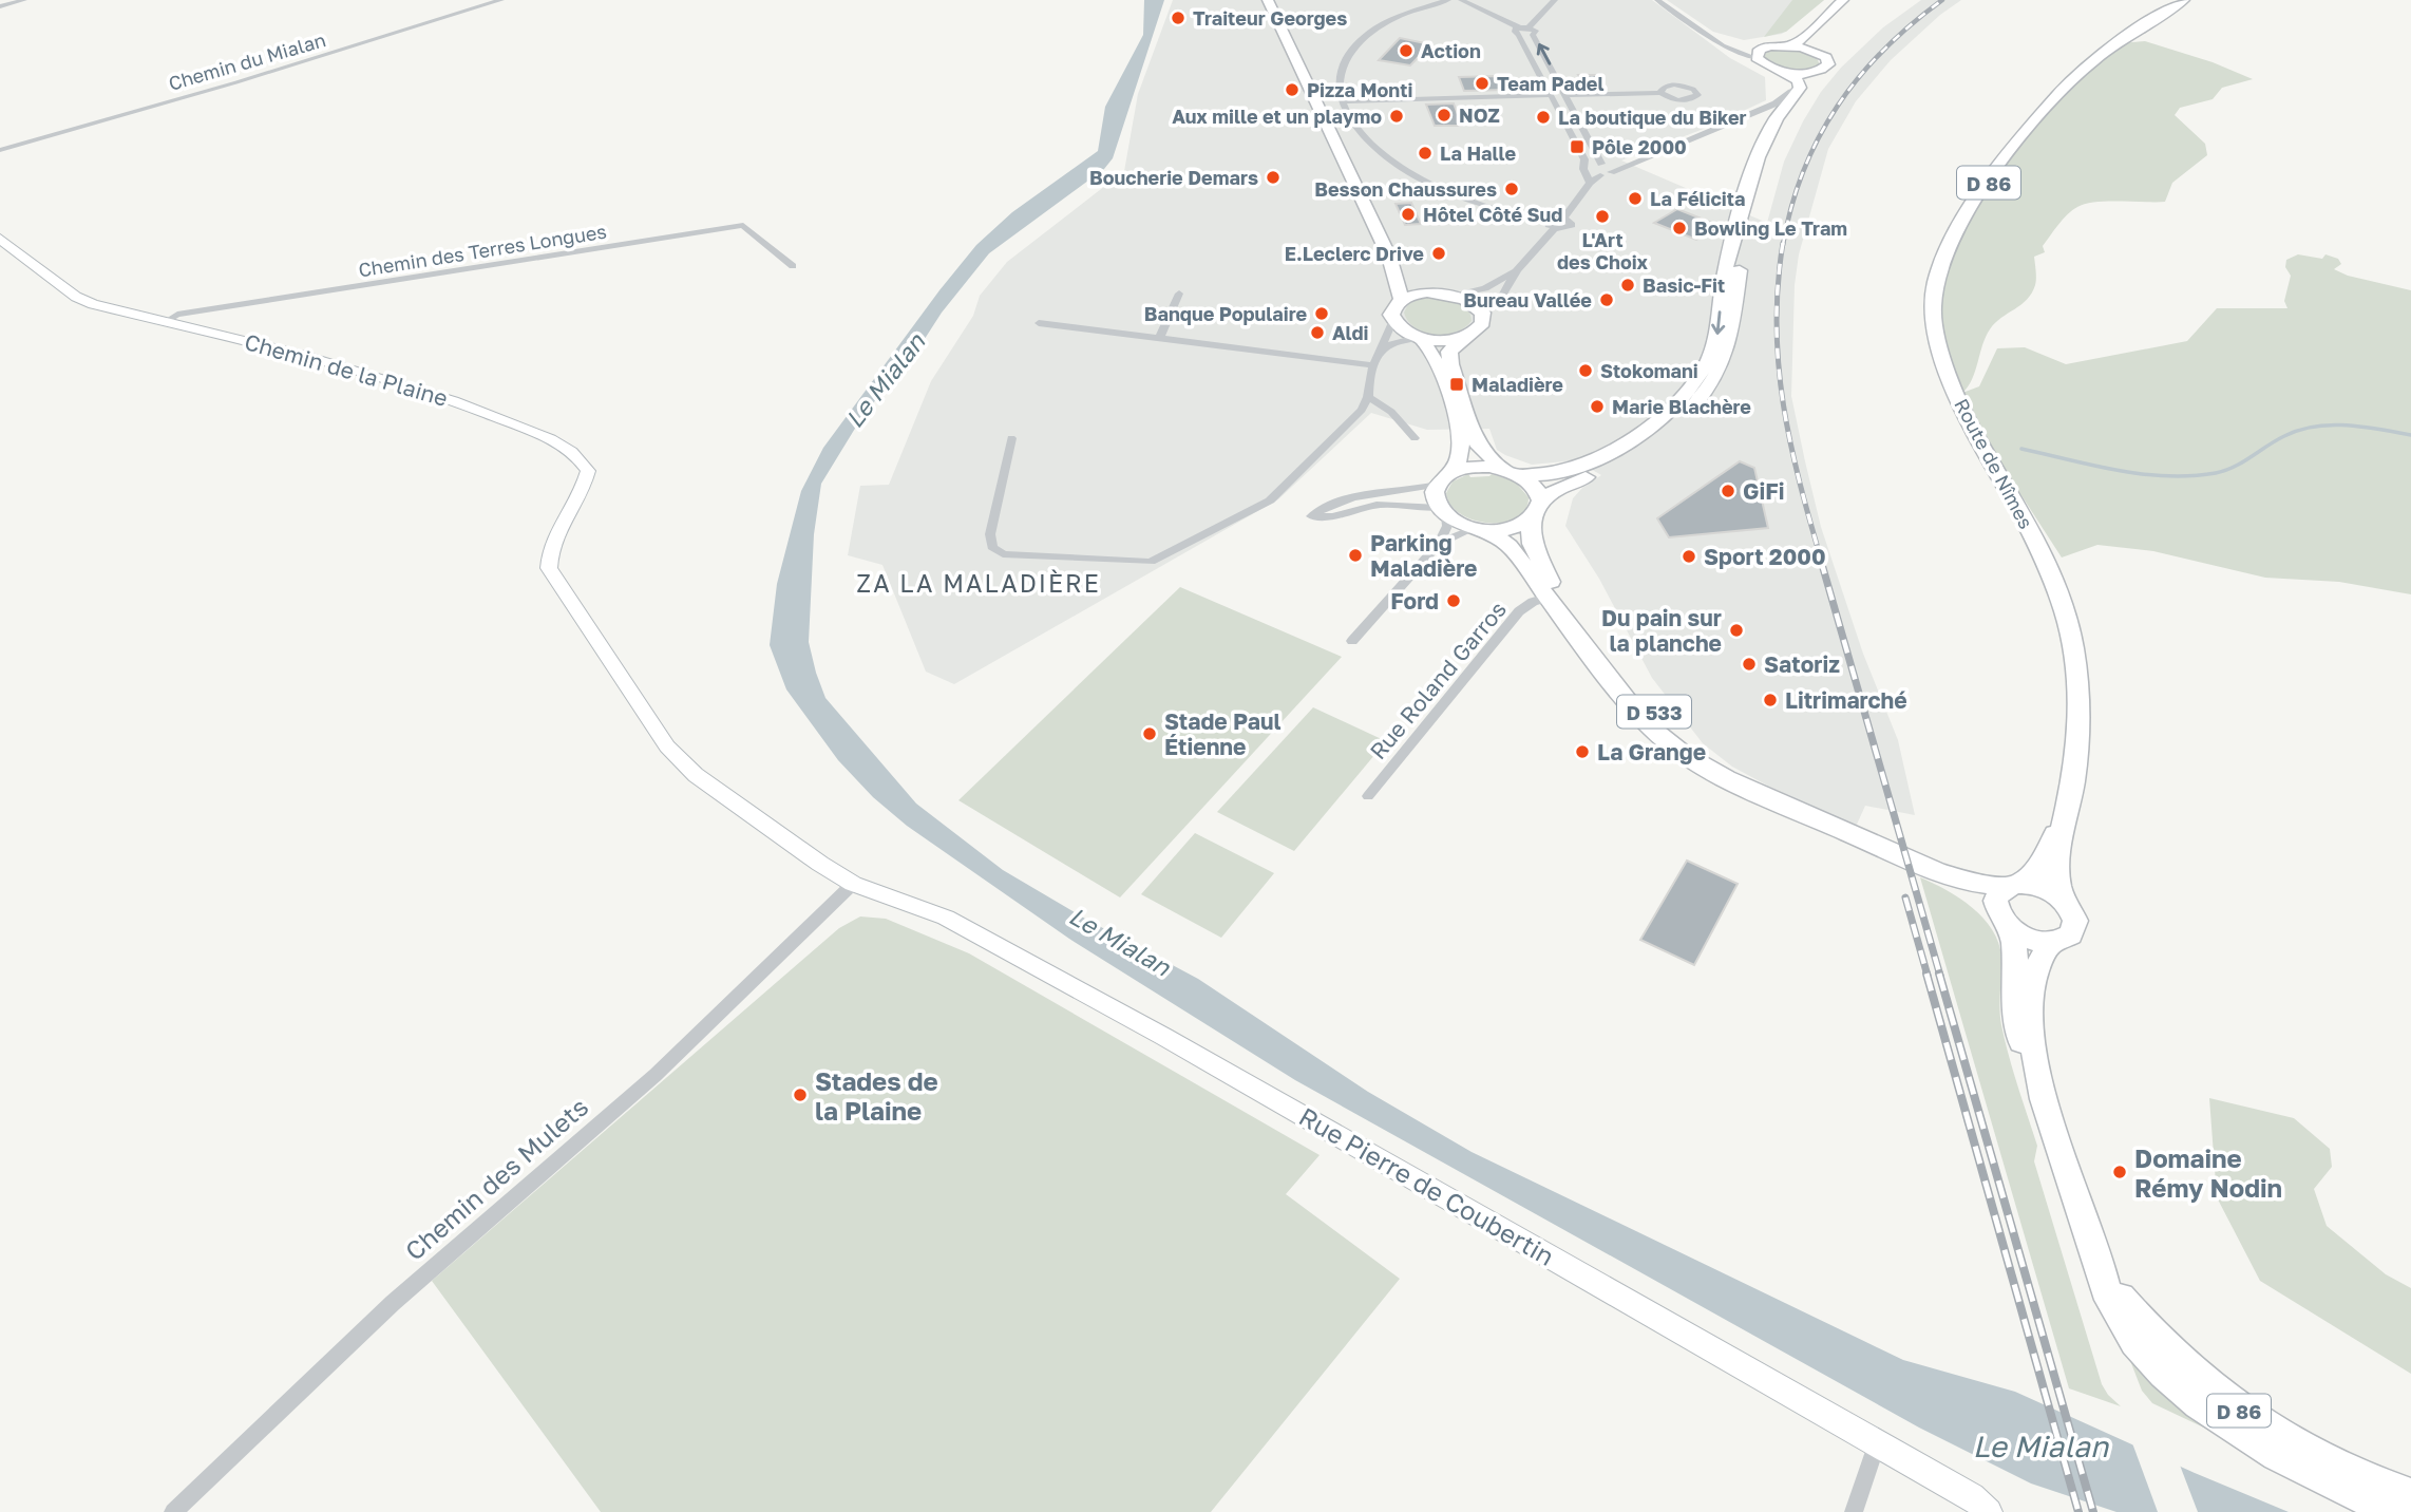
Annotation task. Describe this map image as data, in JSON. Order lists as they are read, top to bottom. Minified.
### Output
{"streets":{"main road":["D 86","Route de Nîmes","D 533"],"street":["Chemin du Mialan","Chemin des Terres Longues","Chemin de la Plaine","Rue Roland Garros","Chemin des Mulets","Rue Pierre de Coubertin"]},"crossings":[["D 86","Route de Nîmes"],["D 86","D 533"],["Chemin des Terres Longues","Chemin de la Plaine"],["Chemin de la Plaine","Chemin des Mulets"],["Chemin de la Plaine","Rue Pierre de Coubertin"],["Route de Nîmes","D 533"],["Rue Roland Garros","D 533"],["Chemin des Mulets","Rue Pierre de Coubertin"]],"districts":["ZA LA MALADIÈRE"],"water":["Le Mialan"],"places":{"other":["Traiteur Georges","Action","Team Padel","Pizza Monti","NOZ","Aux mille et un playmo","La boutique du Biker","La Halle","Boucherie Demars","Besson Chaussures","La Félicita","Hôtel Côté Sud","L'Art des Choix","Bowling Le Tram","E.Leclerc Drive","Basic-Fit","Bureau Vallée","Banque Populaire","Aldi","Stokomani","Marie Blachère","GiFi","Parking Maladière","Sport 2000","Ford","Du pain sur la planche","Satoriz","Litrimarché","Stade Paul Étienne","La Grange","Stades de la Plaine","Domaine Rémy Nodin"],"transit":["Pôle 2000","Maladière"]}}
